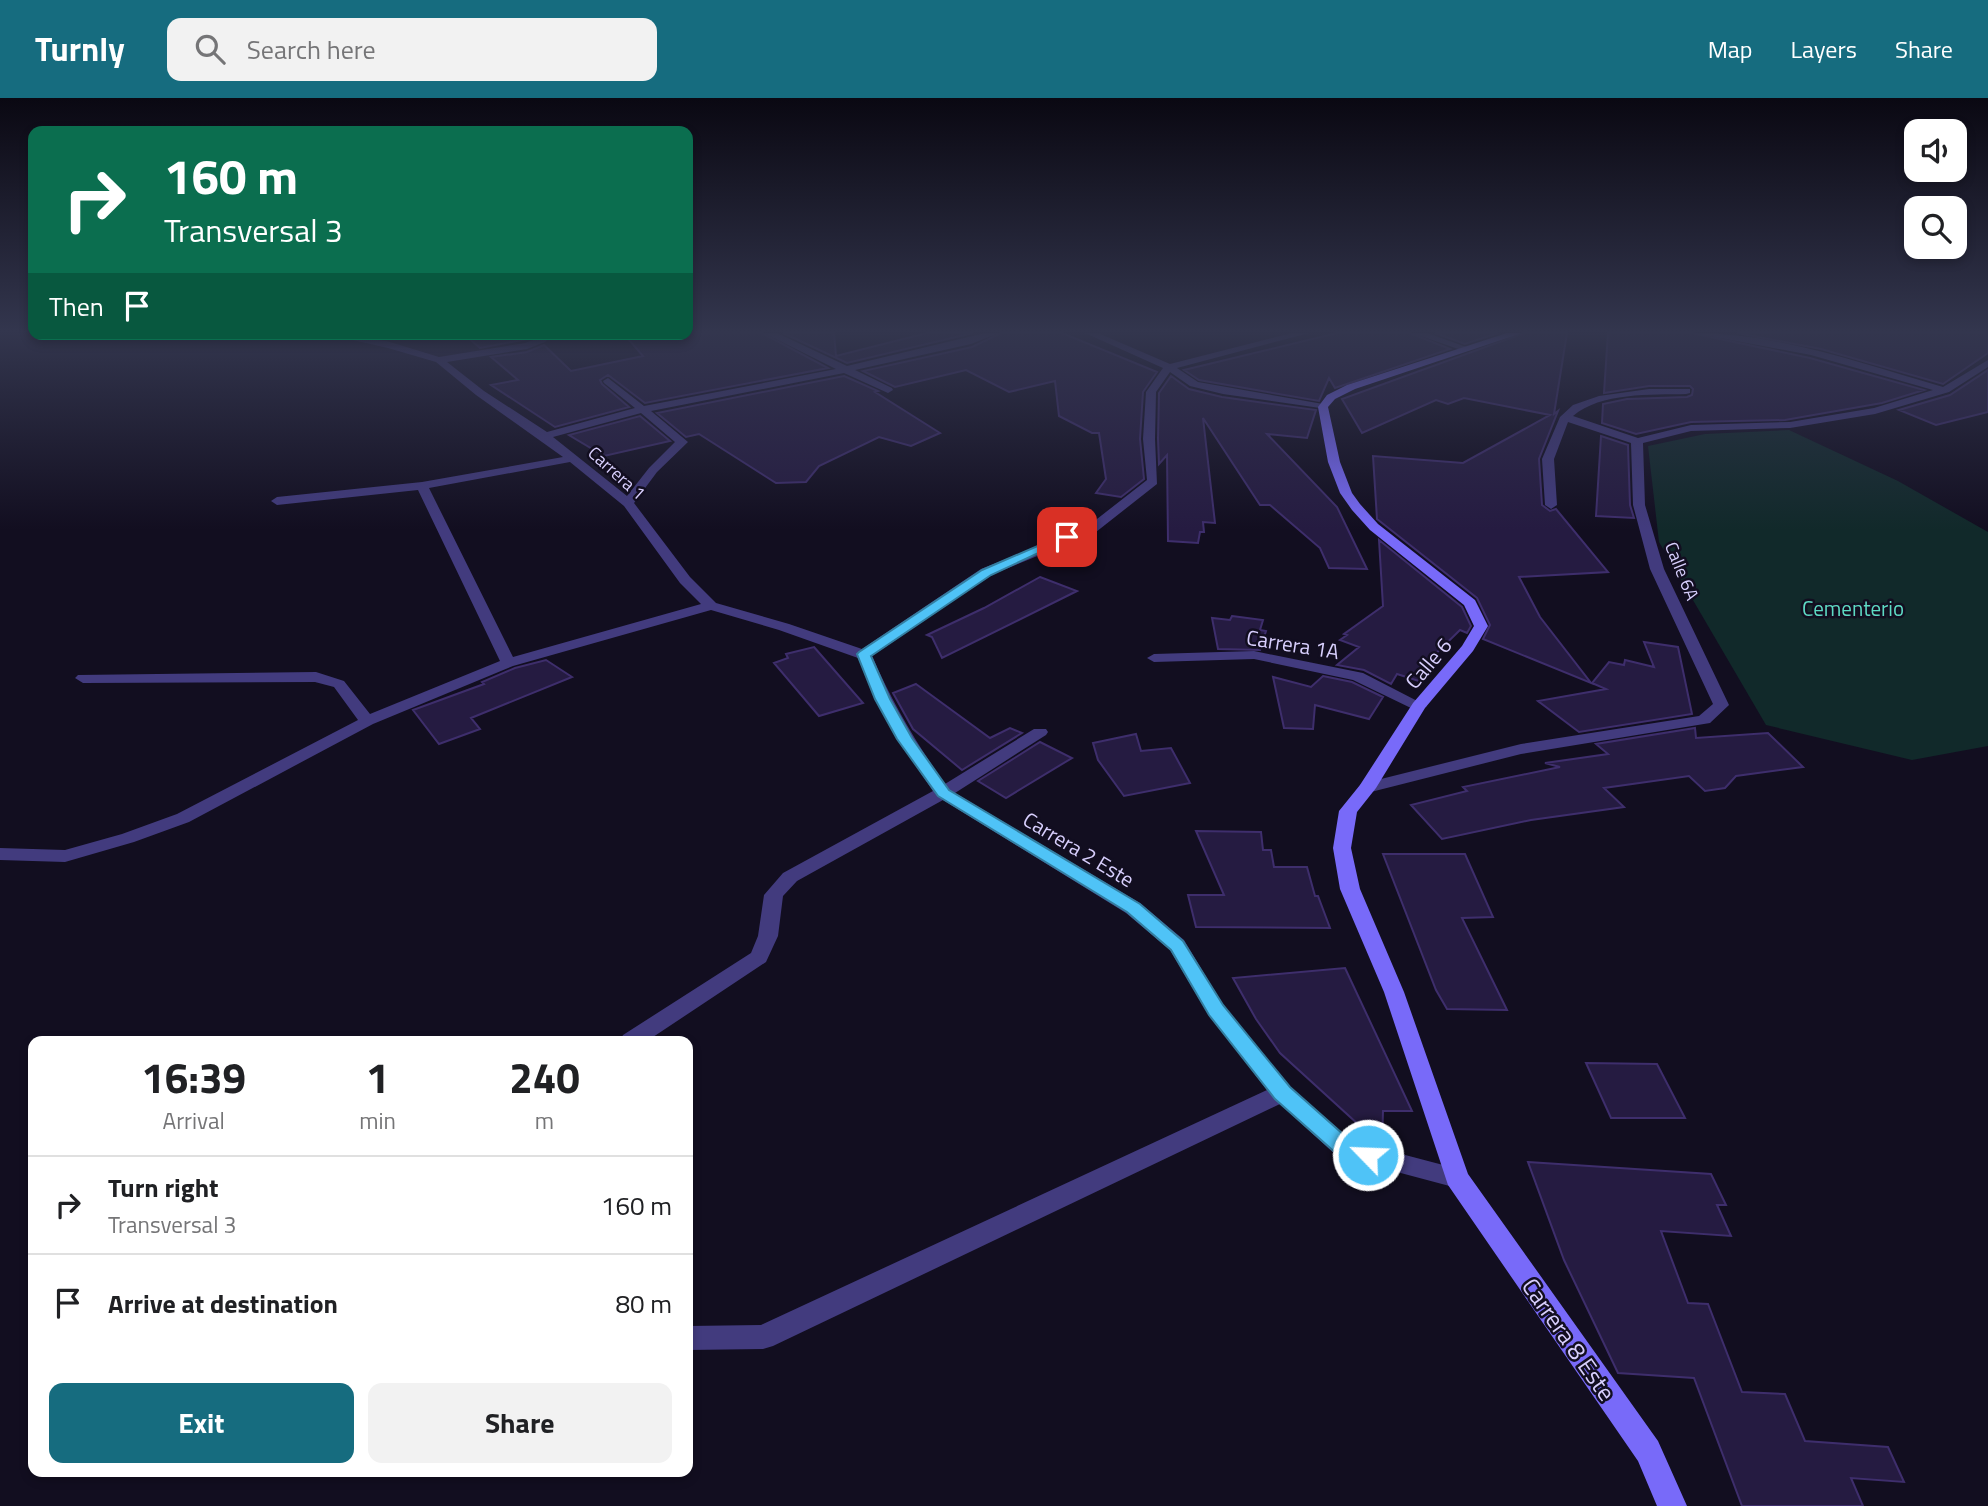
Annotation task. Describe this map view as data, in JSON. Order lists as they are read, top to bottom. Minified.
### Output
{"streets":{"main road":["Calle 6","Carrera 8 Este"],"street":["Carrera 1","Calle 6A","Carrera 1A","Carrera 2 Este"]},"crossings":[["Carrera 1","Carrera 2 Este"],["Calle 6A","Calle 6"],["Carrera 1A","Calle 6"],["Calle 6","Carrera 2 Este"],["Calle 6","Carrera 8 Este"],["Carrera 2 Este","Carrera 8 Este"]],"parks":["Cementerio"],"page":{"header":"Turnly","search":"Search here","nav":["Map","Layers","Share"],"turn":["160 m","Transversal 3"],"then":"Then","eta":["16:39","Arrival","1","min","240","m"],"list":[{"name":"Turn right","note":"Transversal 3","value":"160 m"},{"name":"Arrive at destination","value":"80 m"}],"buttons":["Exit","Share"]}}
